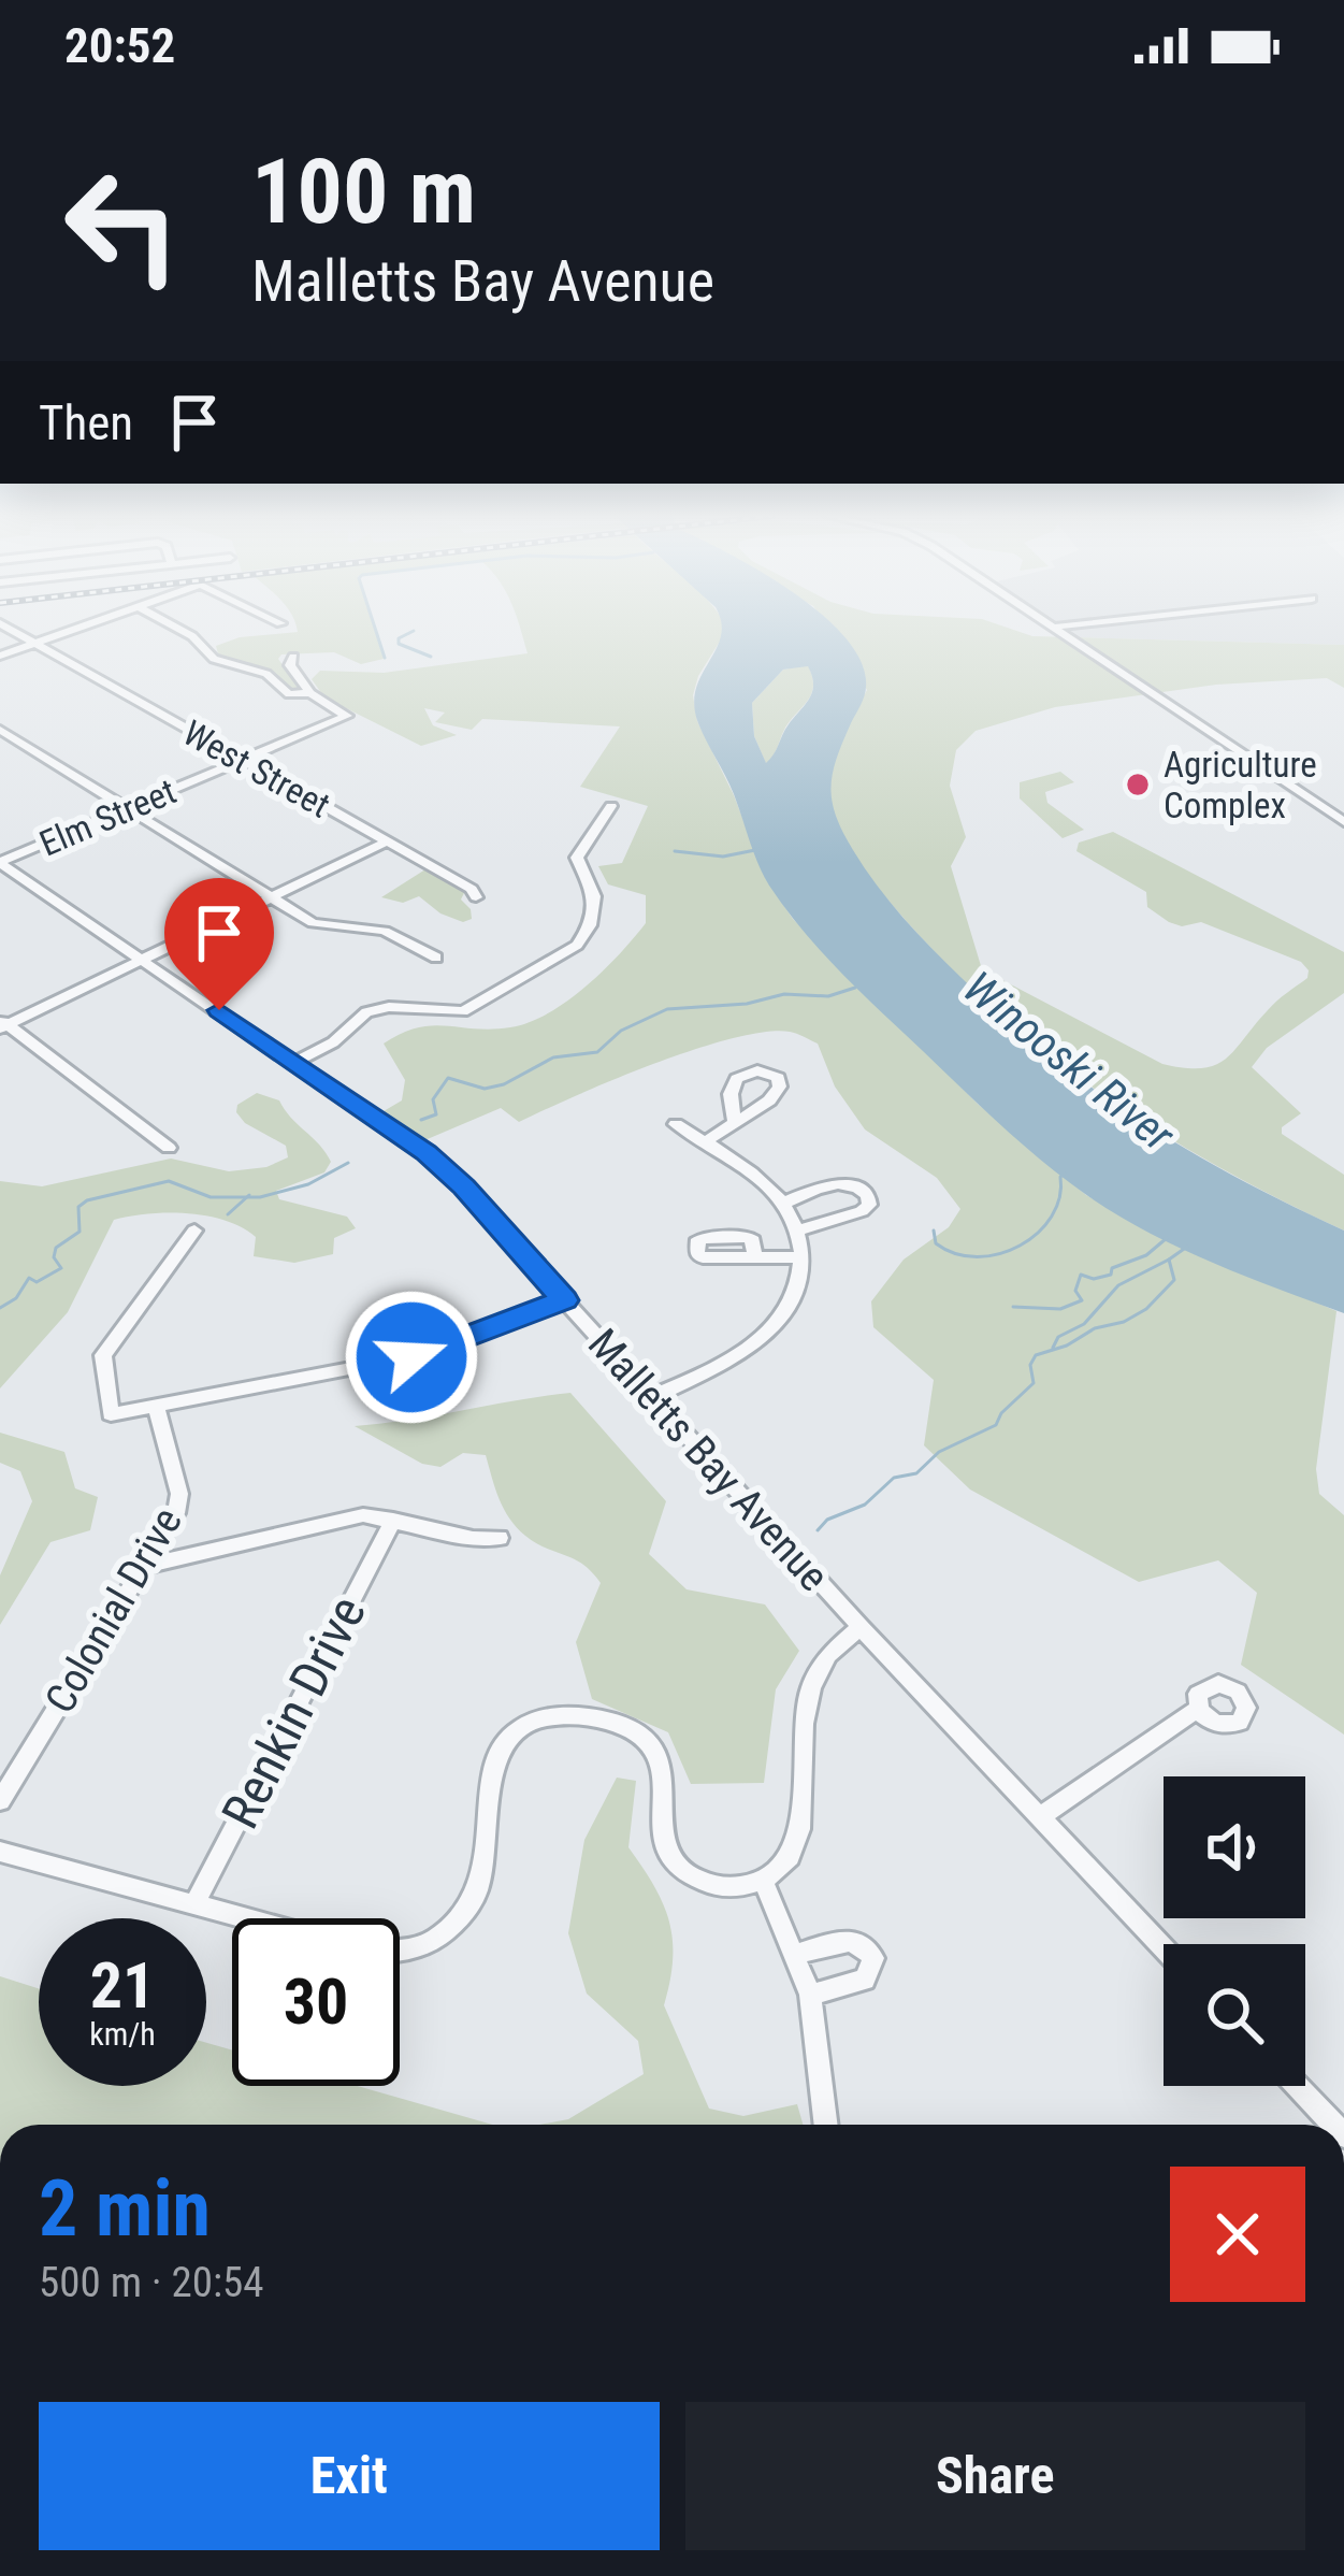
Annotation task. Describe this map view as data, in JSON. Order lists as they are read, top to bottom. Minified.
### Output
{"streets":{"street":["West Street","Elm Street","Malletts Bay Avenue","Colonial Drive","Renkin Drive"]},"crossings":[["West Street","Elm Street"],["Elm Street","Malletts Bay Avenue"]],"water":["Winooski River"],"places":["Agriculture Complex"],"page":{"status":"20:52","turn":["100 m","Malletts Bay Avenue"],"then":"Then","speed":"21 km/h","limit":"30","heading":["2 min","500 m · 20:54"],"buttons":["Exit","Share"]}}
